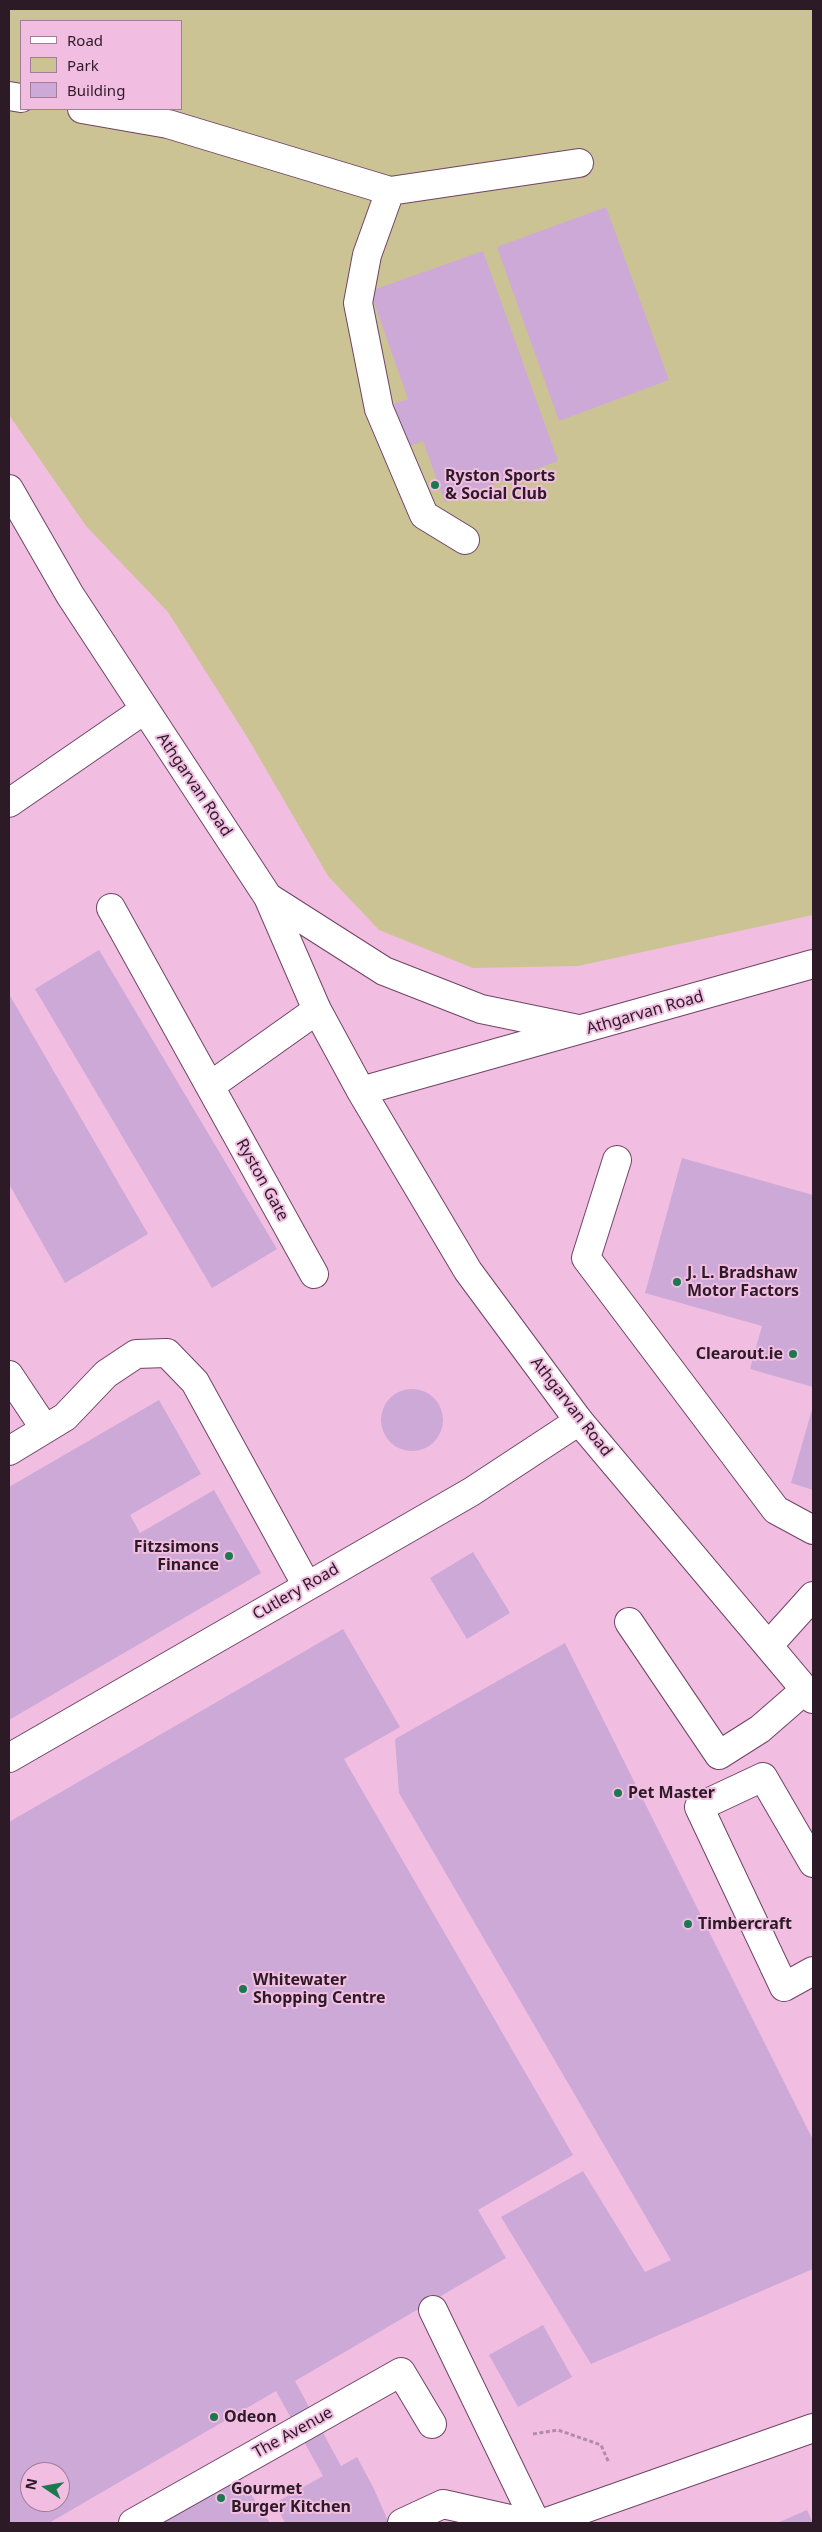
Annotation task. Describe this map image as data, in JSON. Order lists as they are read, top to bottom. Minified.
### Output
{"streets":{"main road":["Athgarvan Road","Ryston Gate","Cutlery Road","The Avenue"]},"crossings":[["Athgarvan Road","Cutlery Road"]],"places":["Ryston Sports & Social Club","J. L. Bradshaw Motor Factors","Clearout.ie","Fitzsimons Finance","Pet Master","Timbercraft","Whitewater Shopping Centre","Odeon","Gourmet Burger Kitchen"],"legend":["Road","Park","Building"],"north":"left"}
